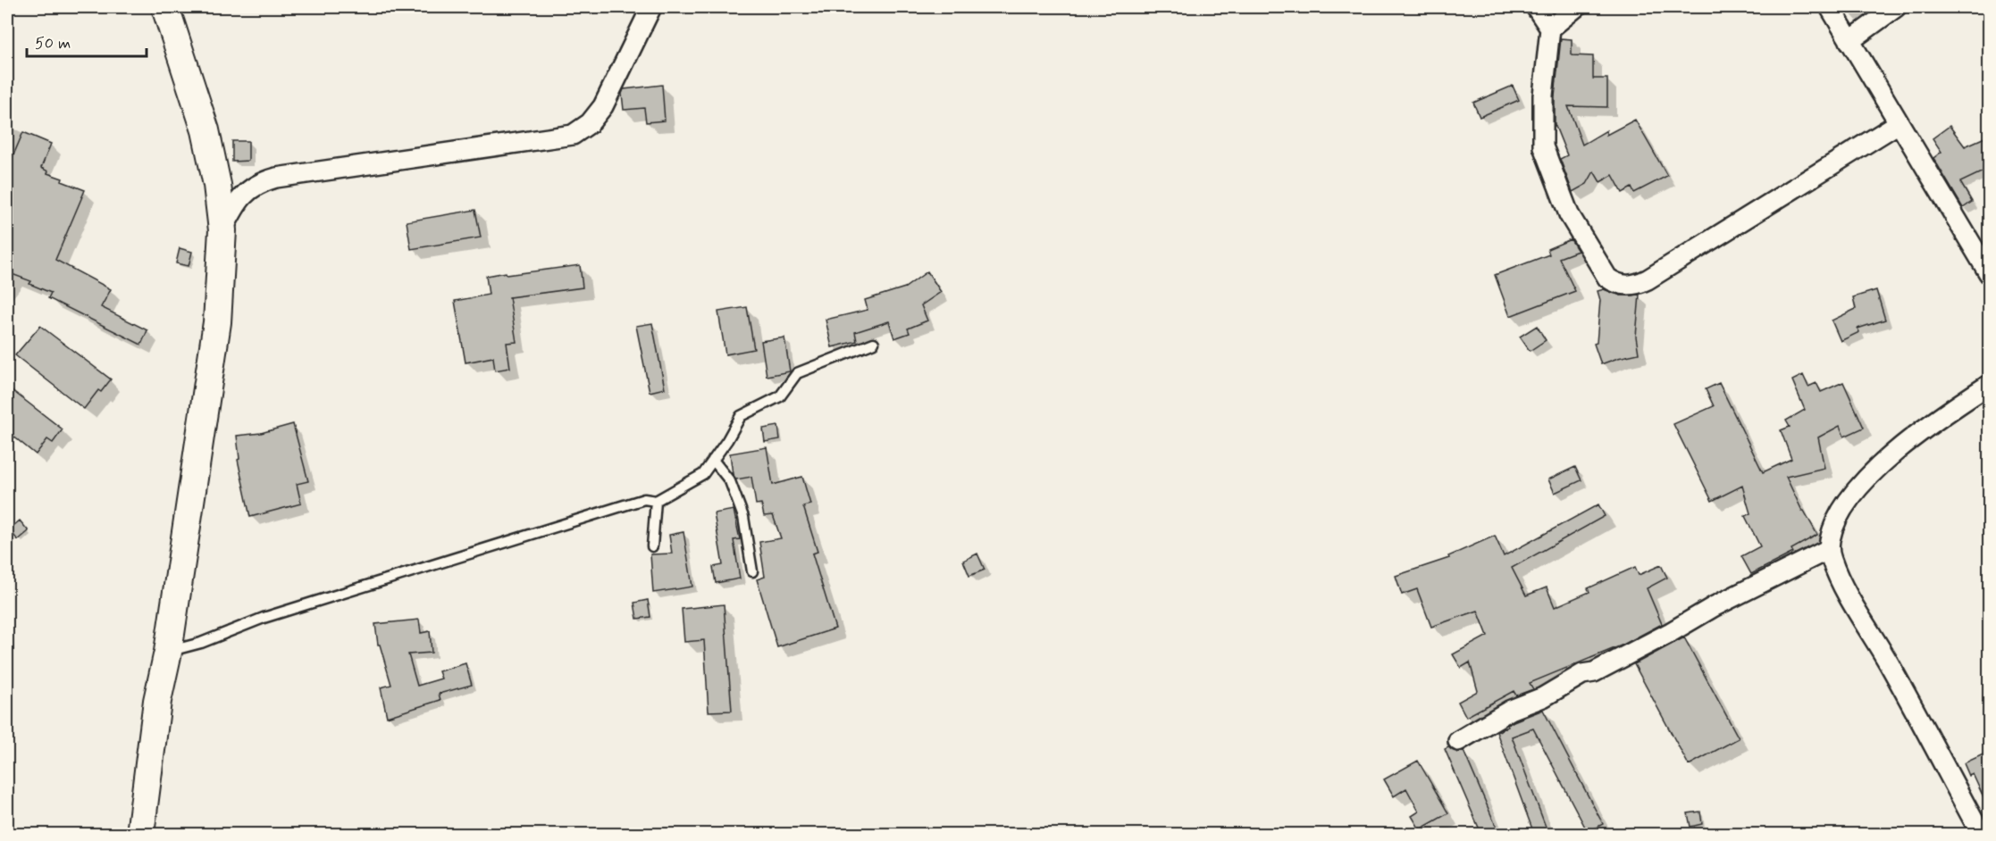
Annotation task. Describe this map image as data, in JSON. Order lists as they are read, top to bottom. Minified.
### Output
{"scale_bar":"50 m"}
